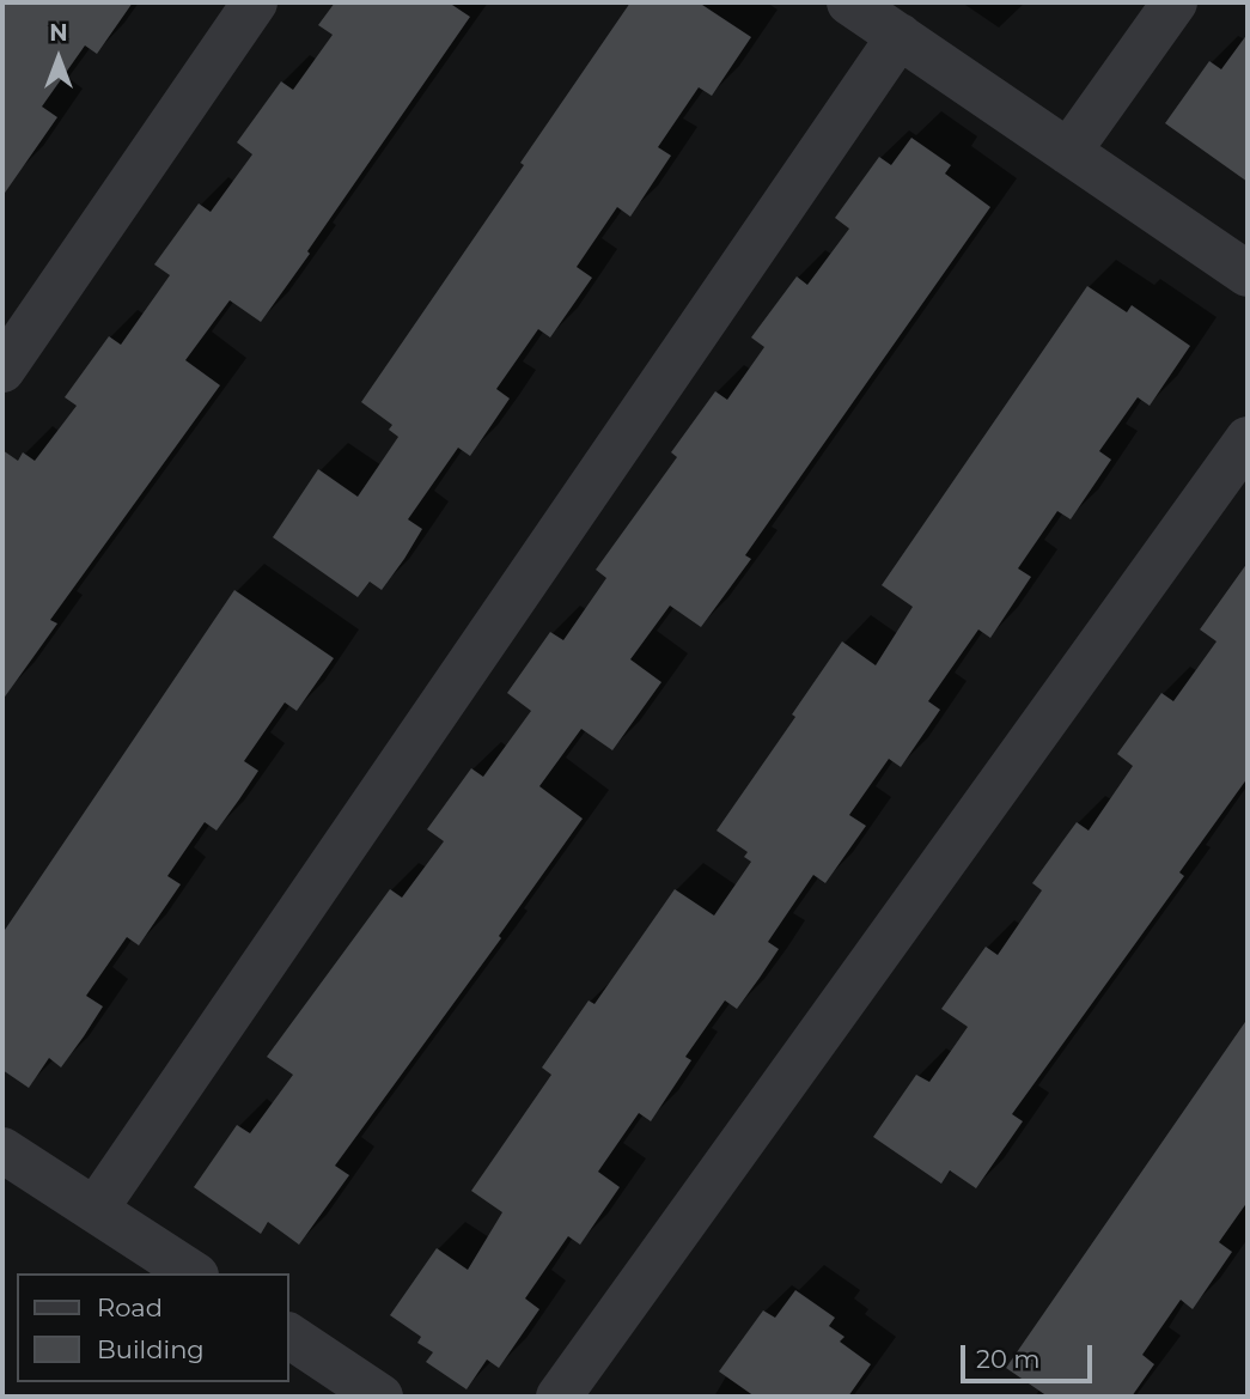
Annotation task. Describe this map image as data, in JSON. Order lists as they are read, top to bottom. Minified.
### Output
{"legend":["Road","Building"],"scale_bar":"20 m","north":"top"}
